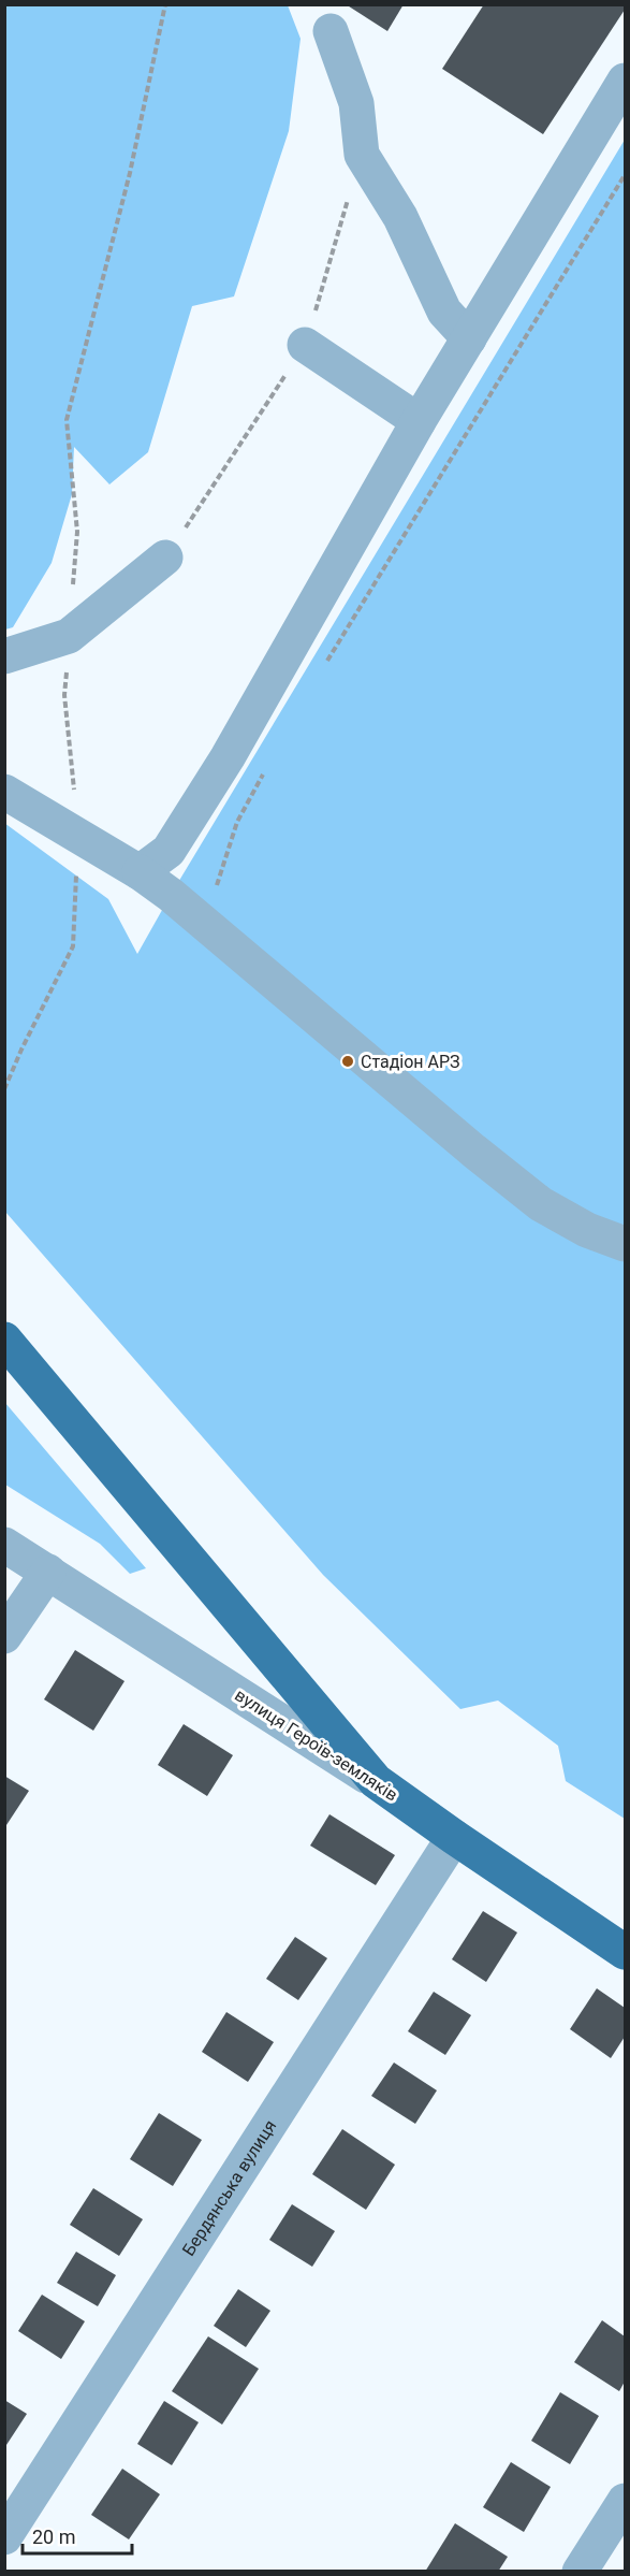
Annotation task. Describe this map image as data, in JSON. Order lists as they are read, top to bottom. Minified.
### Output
{"streets":{"main road":["вулиця Героїв-земляків"],"street":["Бердянська вулиця"]},"crossings":[["вулиця Героїв-земляків","Бердянська вулиця"]],"places":["Стадіон АРЗ"],"scale_bar":"20 m"}
